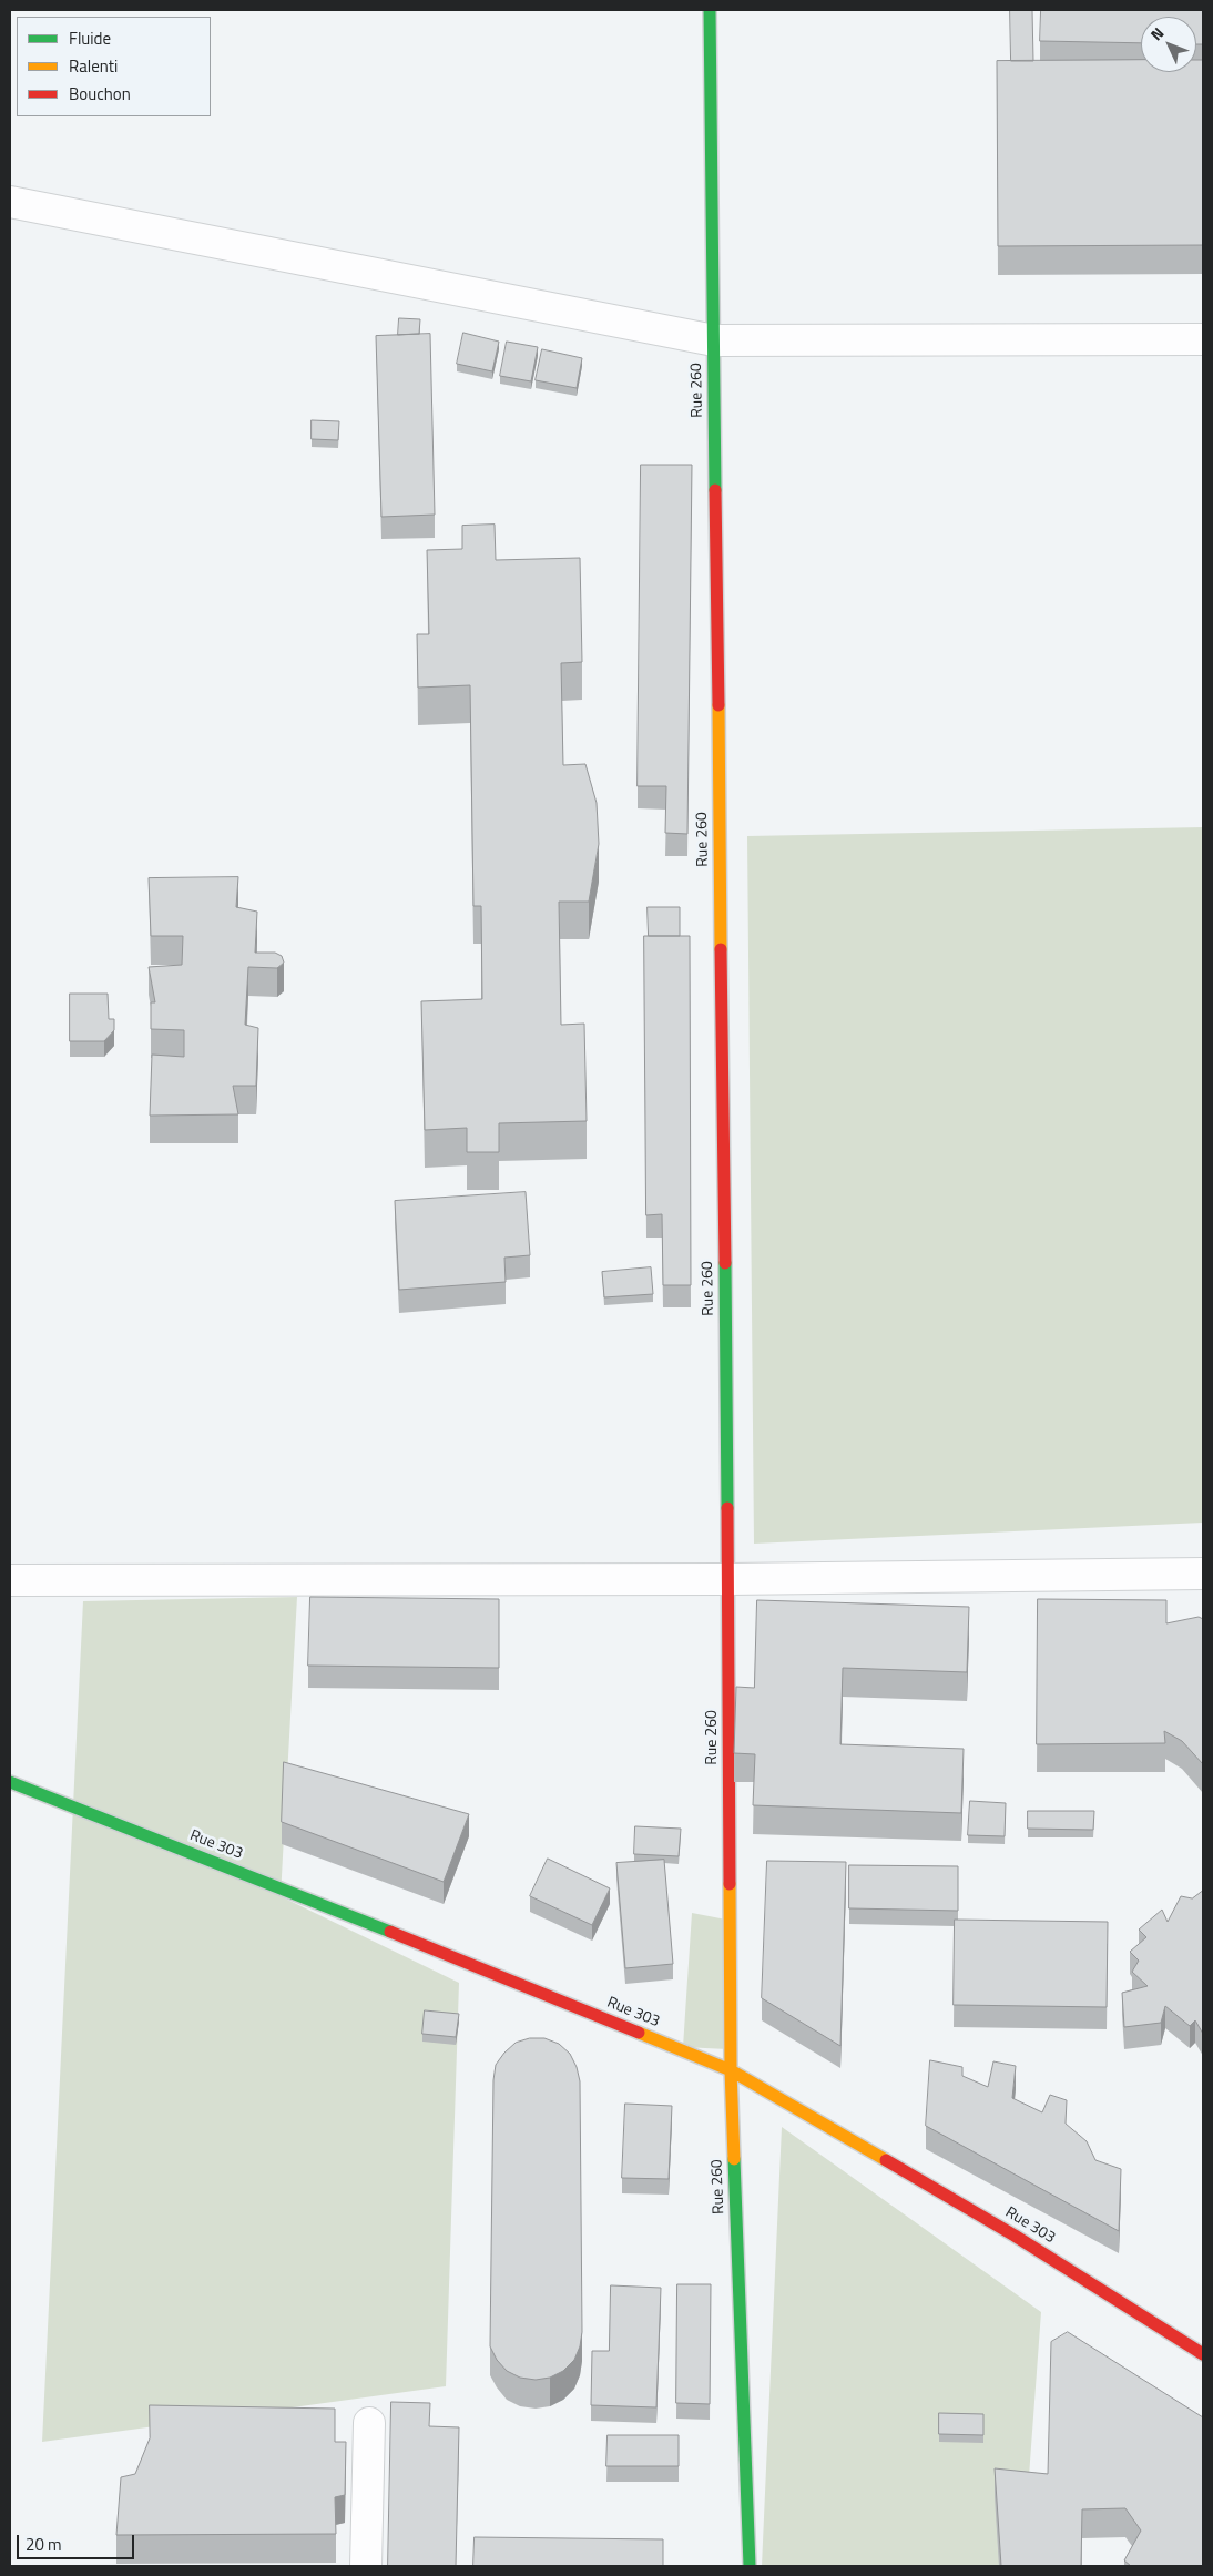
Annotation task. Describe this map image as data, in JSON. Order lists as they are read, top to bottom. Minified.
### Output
{"streets":{"street":["Rue 260","Rue 303"]},"crossings":[["Rue 260","Rue 303"]],"legend":["Fluide","Ralenti","Bouchon"],"scale_bar":"20 m","north":"top left"}
